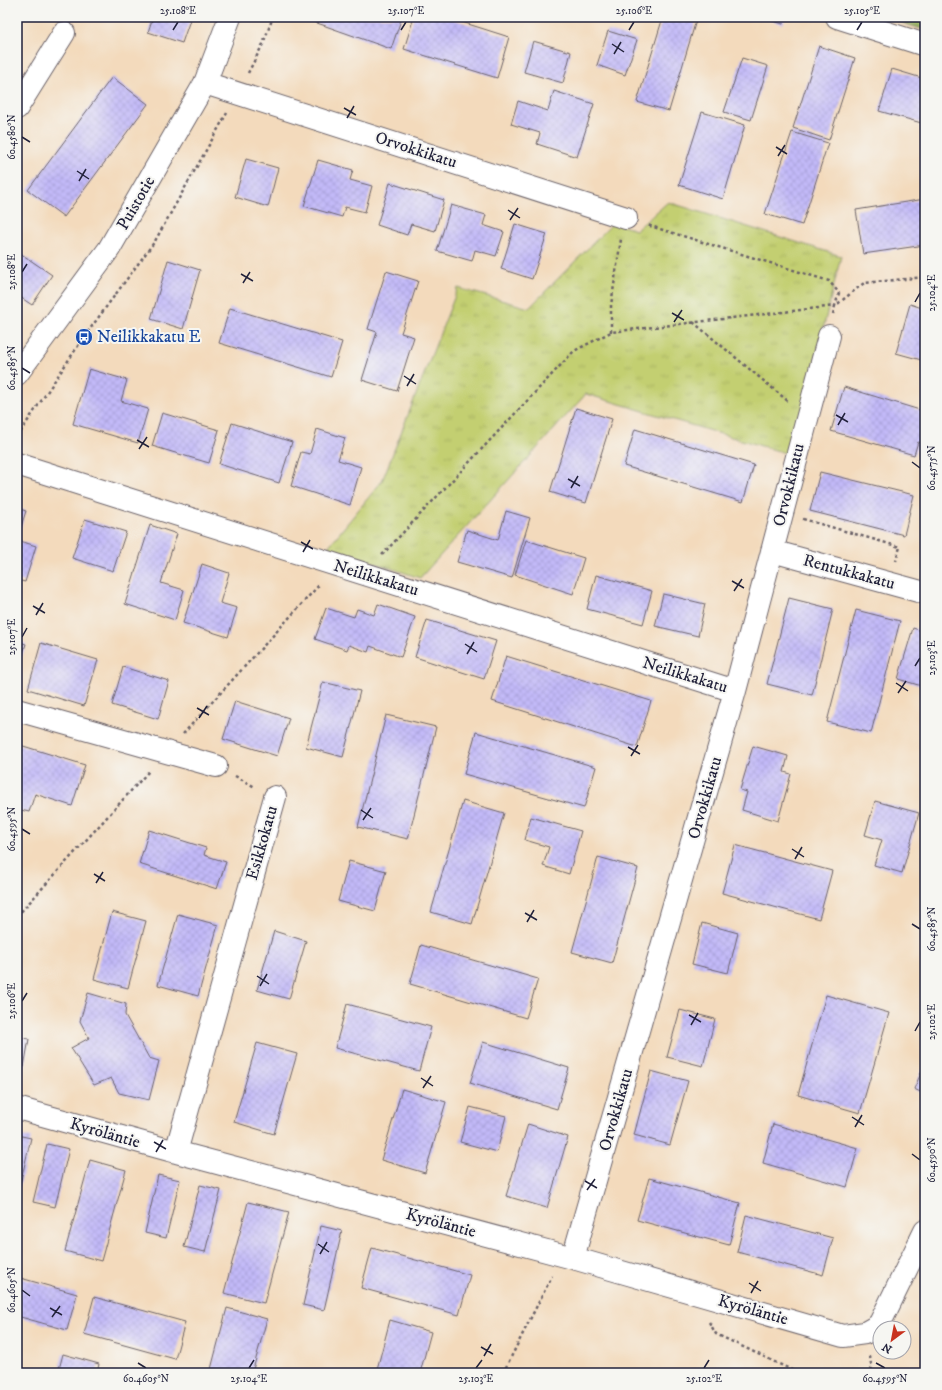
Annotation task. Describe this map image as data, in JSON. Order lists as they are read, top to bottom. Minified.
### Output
{"streets":{"street":["Orvokkikatu","Puistotie","Rentukkakatu","Neilikkakatu","Esikkokatu","Kyröläntie"]},"crossings":[["Orvokkikatu","Puistotie"],["Orvokkikatu","Rentukkakatu"],["Orvokkikatu","Neilikkakatu"],["Orvokkikatu","Kyröläntie"],["Esikkokatu","Kyröläntie"]],"places":{"bus stop":["Neilikkakatu E"]},"north":"bottom left","coordinates":["25.108°E","25.107°E","25.106°E","25.105°E","60.4580°N","25.104°E","60.4585°N","60.4575°N","25.103°E","60.4595°N","25.102°E","60.4590°N","60.4605°N"]}
